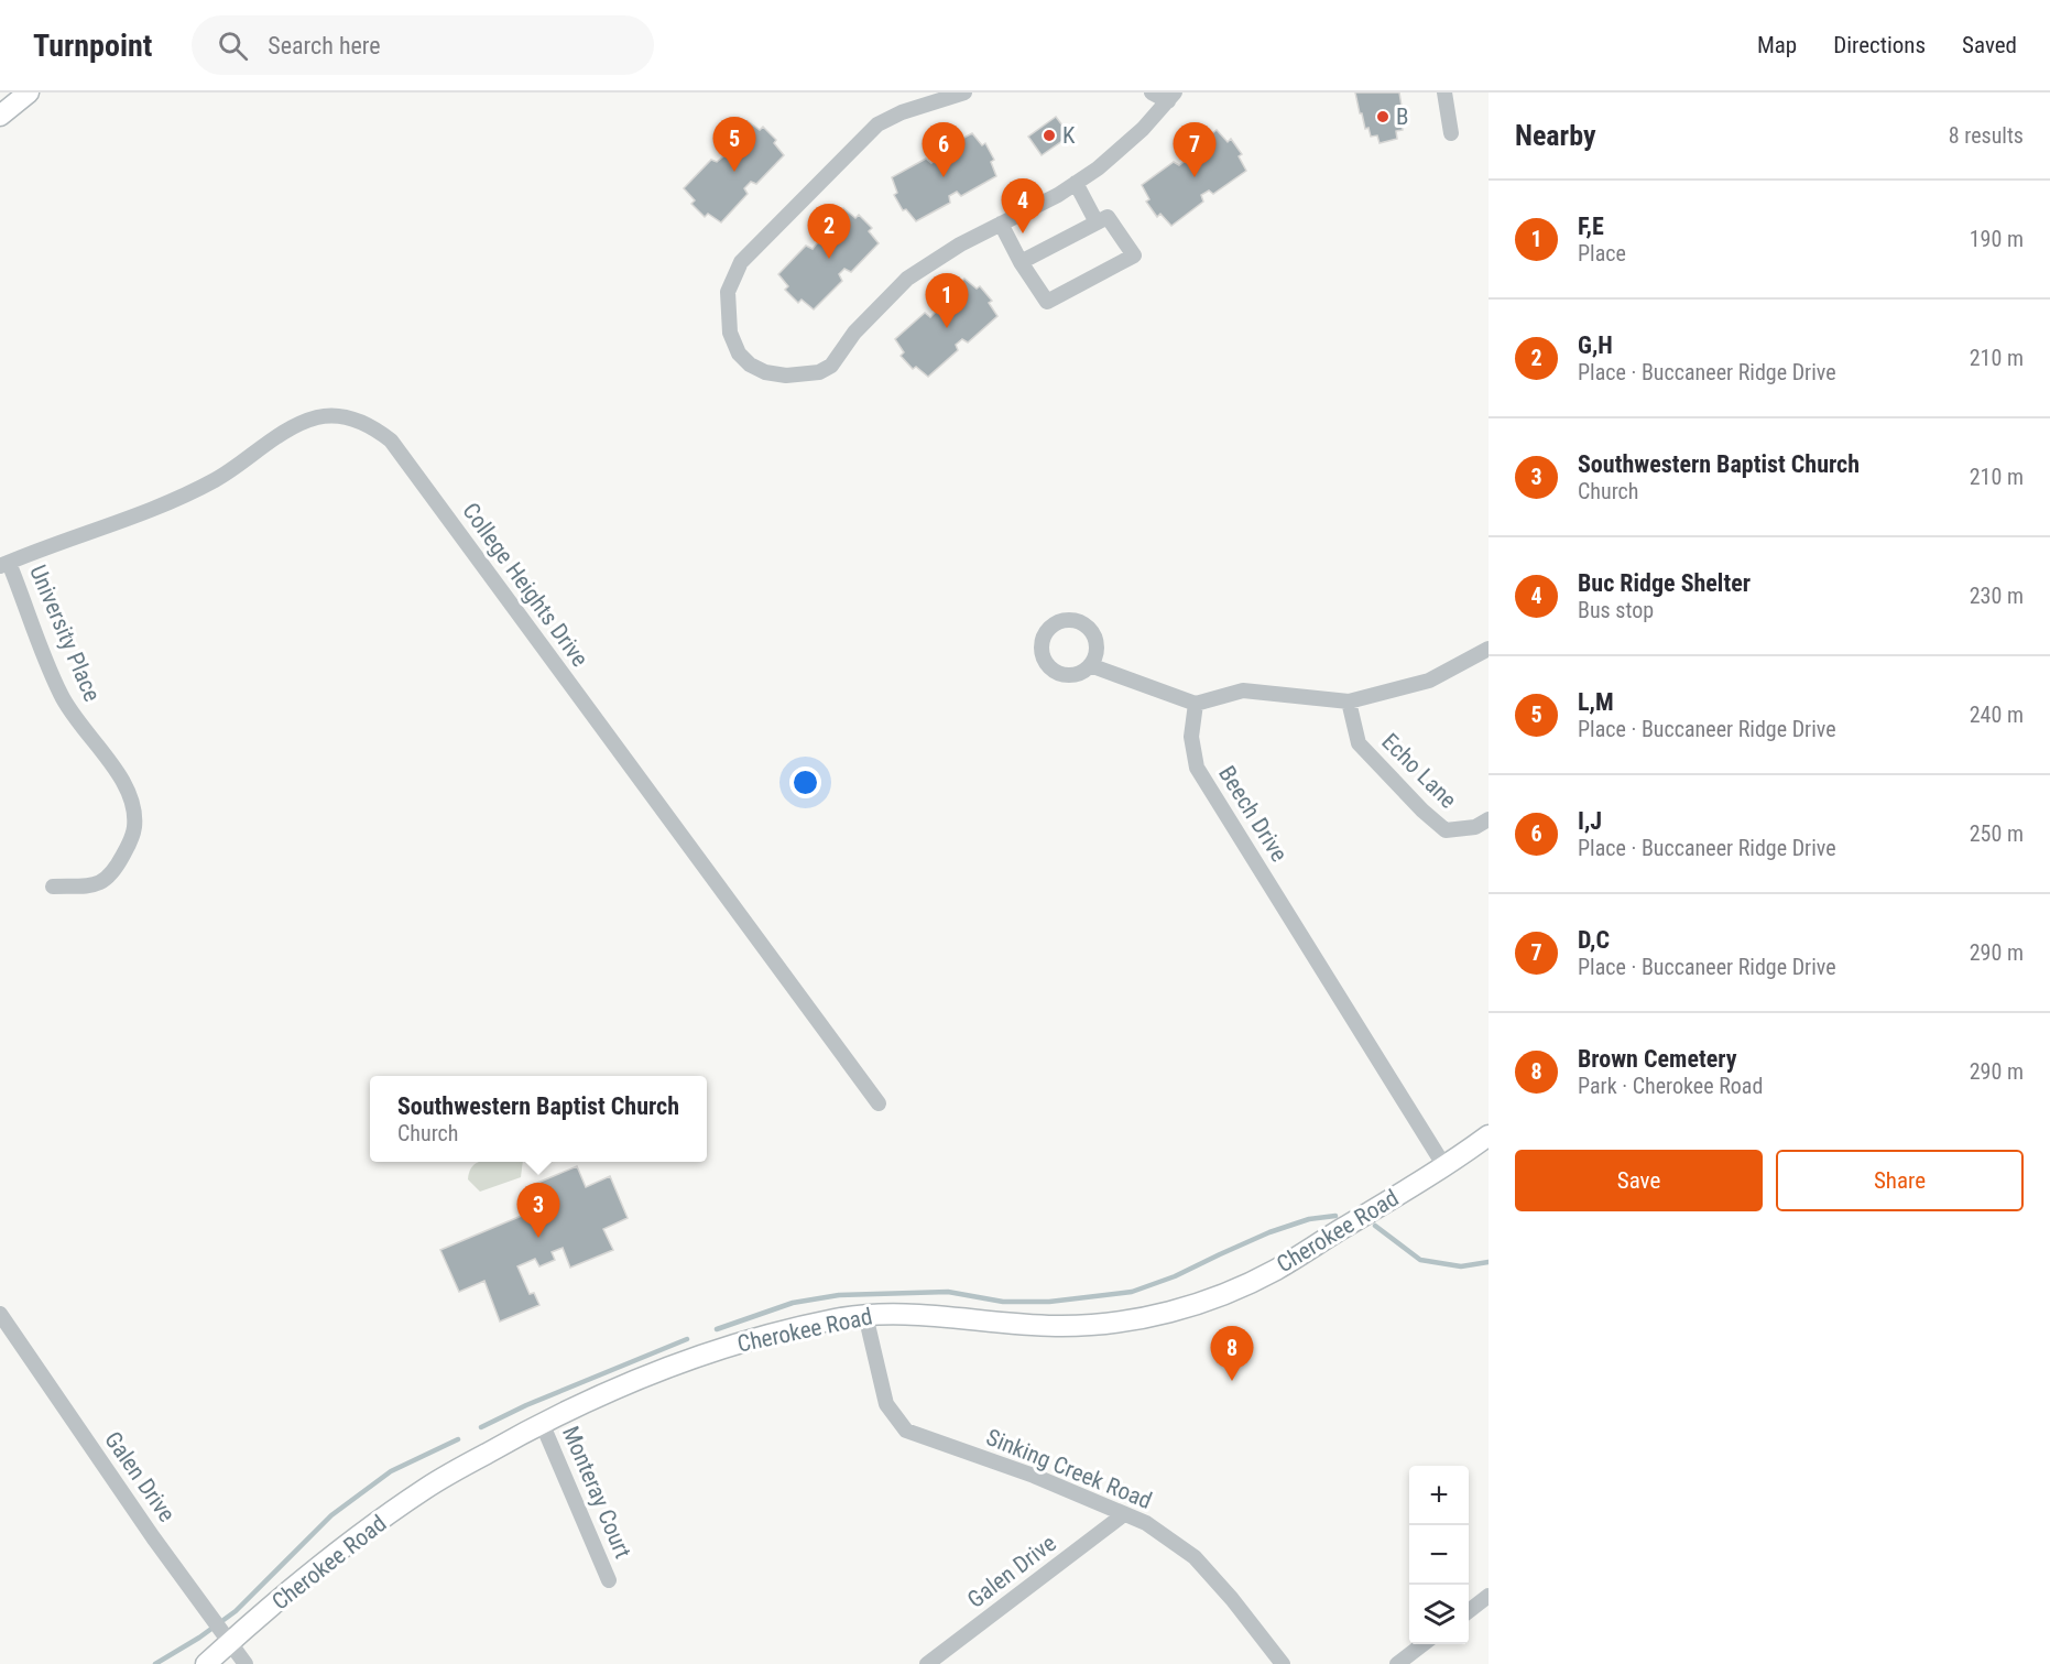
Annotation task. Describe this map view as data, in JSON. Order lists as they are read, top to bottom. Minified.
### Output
{"streets":{"main road":["Cherokee Road"],"street":["College Heights Drive","University Place","Echo Lane","Beech Drive","Sinking Creek Road","Galen Drive","Monteray Court"]},"crossings":[["College Heights Drive","University Place"],["Beech Drive","Cherokee Road"],["Cherokee Road","Sinking Creek Road"],["Cherokee Road","Galen Drive"],["Cherokee Road","Monteray Court"],["Sinking Creek Road","Galen Drive"]],"places":["B","K"],"page":{"header":"Turnpoint","search":"Search here","nav":["Map","Directions","Saved"],"heading":["Nearby","8 results"],"pins":["5","6","7","4","2","1","3","8"],"list":[{"mark":"1","name":"F,E","note":"Place","value":"190 m"},{"mark":"2","name":"G,H","note":"Place · Buccaneer Ridge Drive","value":"210 m"},{"mark":"3","name":"Southwestern Baptist Church","note":"Church","value":"210 m"},{"mark":"4","name":"Buc Ridge Shelter","note":"Bus stop","value":"230 m"},{"mark":"5","name":"L,M","note":"Place · Buccaneer Ridge Drive","value":"240 m"},{"mark":"6","name":"I,J","note":"Place · Buccaneer Ridge Drive","value":"250 m"},{"mark":"7","name":"D,C","note":"Place · Buccaneer Ridge Drive","value":"290 m"},{"mark":"8","name":"Brown Cemetery","note":"Park · Cherokee Road","value":"290 m"}],"popup":["Southwestern Baptist Church","Church"],"buttons":["Save","Share"],"map_buttons":["+","−"]}}
